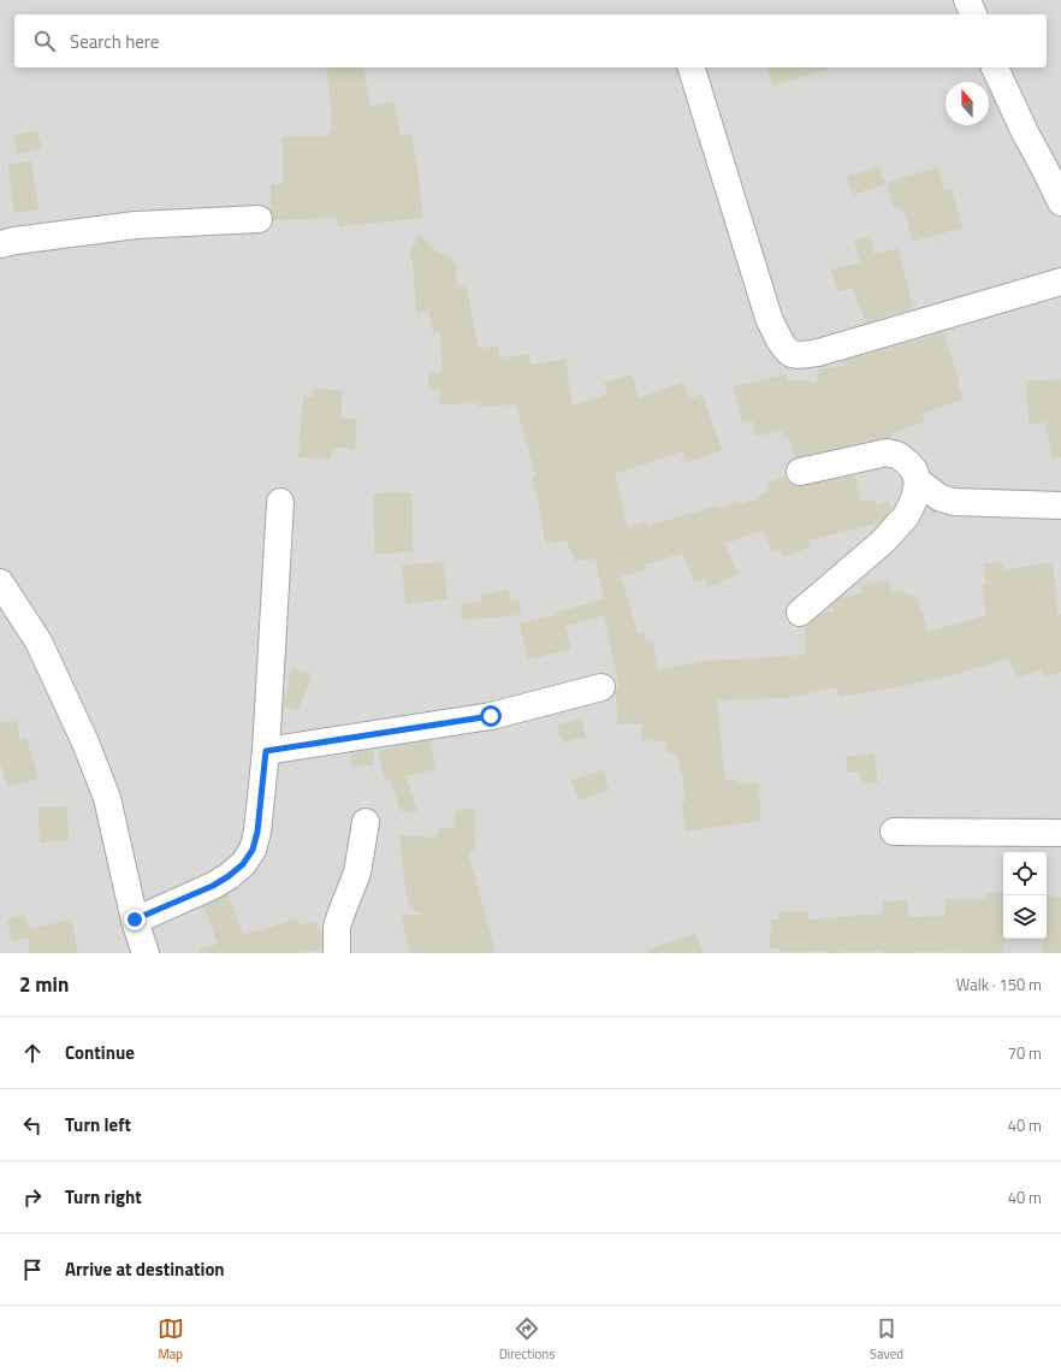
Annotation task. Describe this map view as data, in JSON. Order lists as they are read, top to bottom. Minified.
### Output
{"north":"top","page":{"search":"Search here","heading":["2 min","Walk · 150 m"],"list":[["Continue","70 m"],["Turn left","40 m"],["Turn right","40 m"],"Arrive at destination"],"nav":["Map","Directions","Saved"]}}
